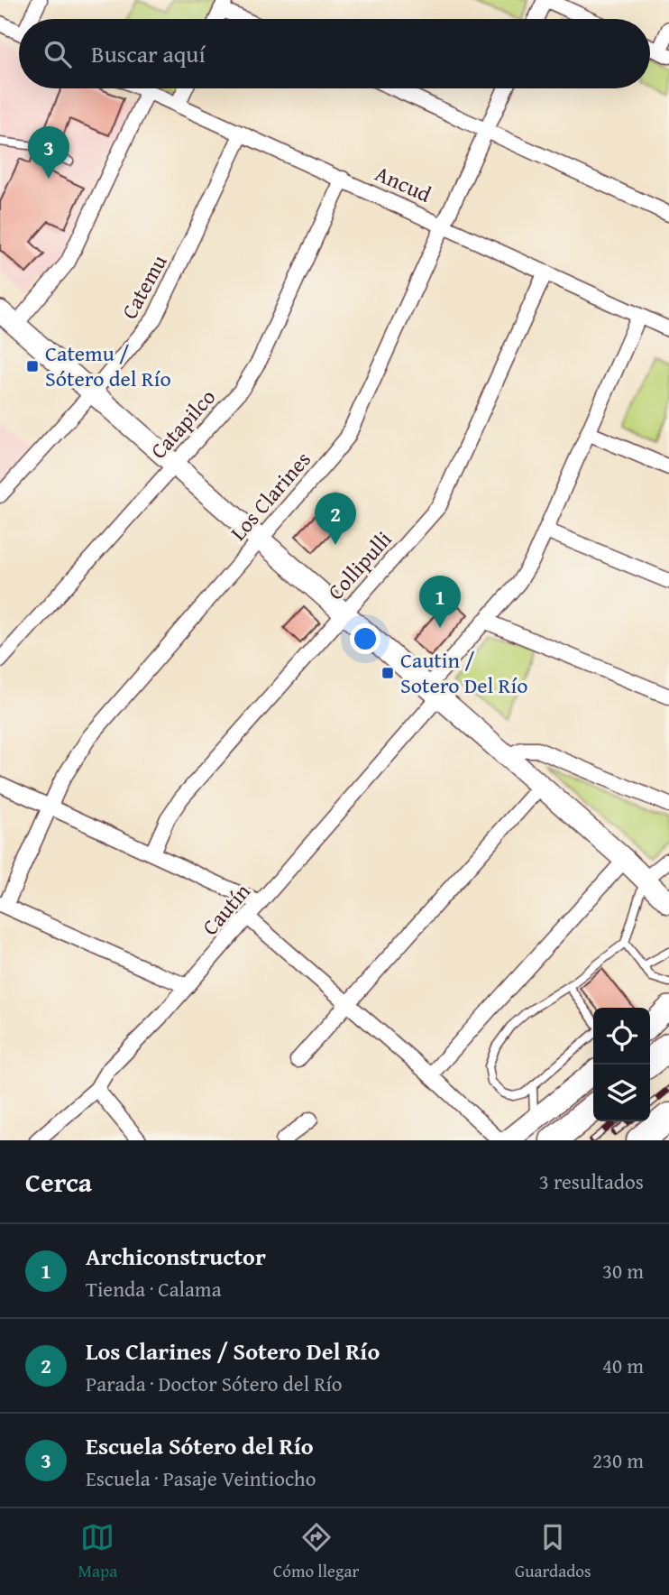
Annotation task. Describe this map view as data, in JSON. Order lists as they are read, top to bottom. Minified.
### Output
{"streets":{"street":["Ancud","Catemu","Catapilco","Los Clarines","Collipulli","Cautín"]},"crossings":[["Ancud","Catemu"],["Ancud","Catapilco"],["Ancud","Los Clarines"],["Ancud","Collipulli"],["Ancud","Cautín"]],"places":{"transit":["Catemu / Sótero del Río","Cautin / Sotero Del Río"]},"page":{"search":"Buscar aquí","pins":["3","2","1"],"heading":["Cerca","3 resultados"],"list":[{"mark":"1","name":"Archiconstructor","note":"Tienda · Calama","value":"30 m"},{"mark":"2","name":"Los Clarines / Sotero Del Río","note":"Parada · Doctor Sótero del Río","value":"40 m"},{"mark":"3","name":"Escuela Sótero del Río","note":"Escuela · Pasaje Veintiocho","value":"230 m"}],"nav":["Mapa","Cómo llegar","Guardados"]}}
